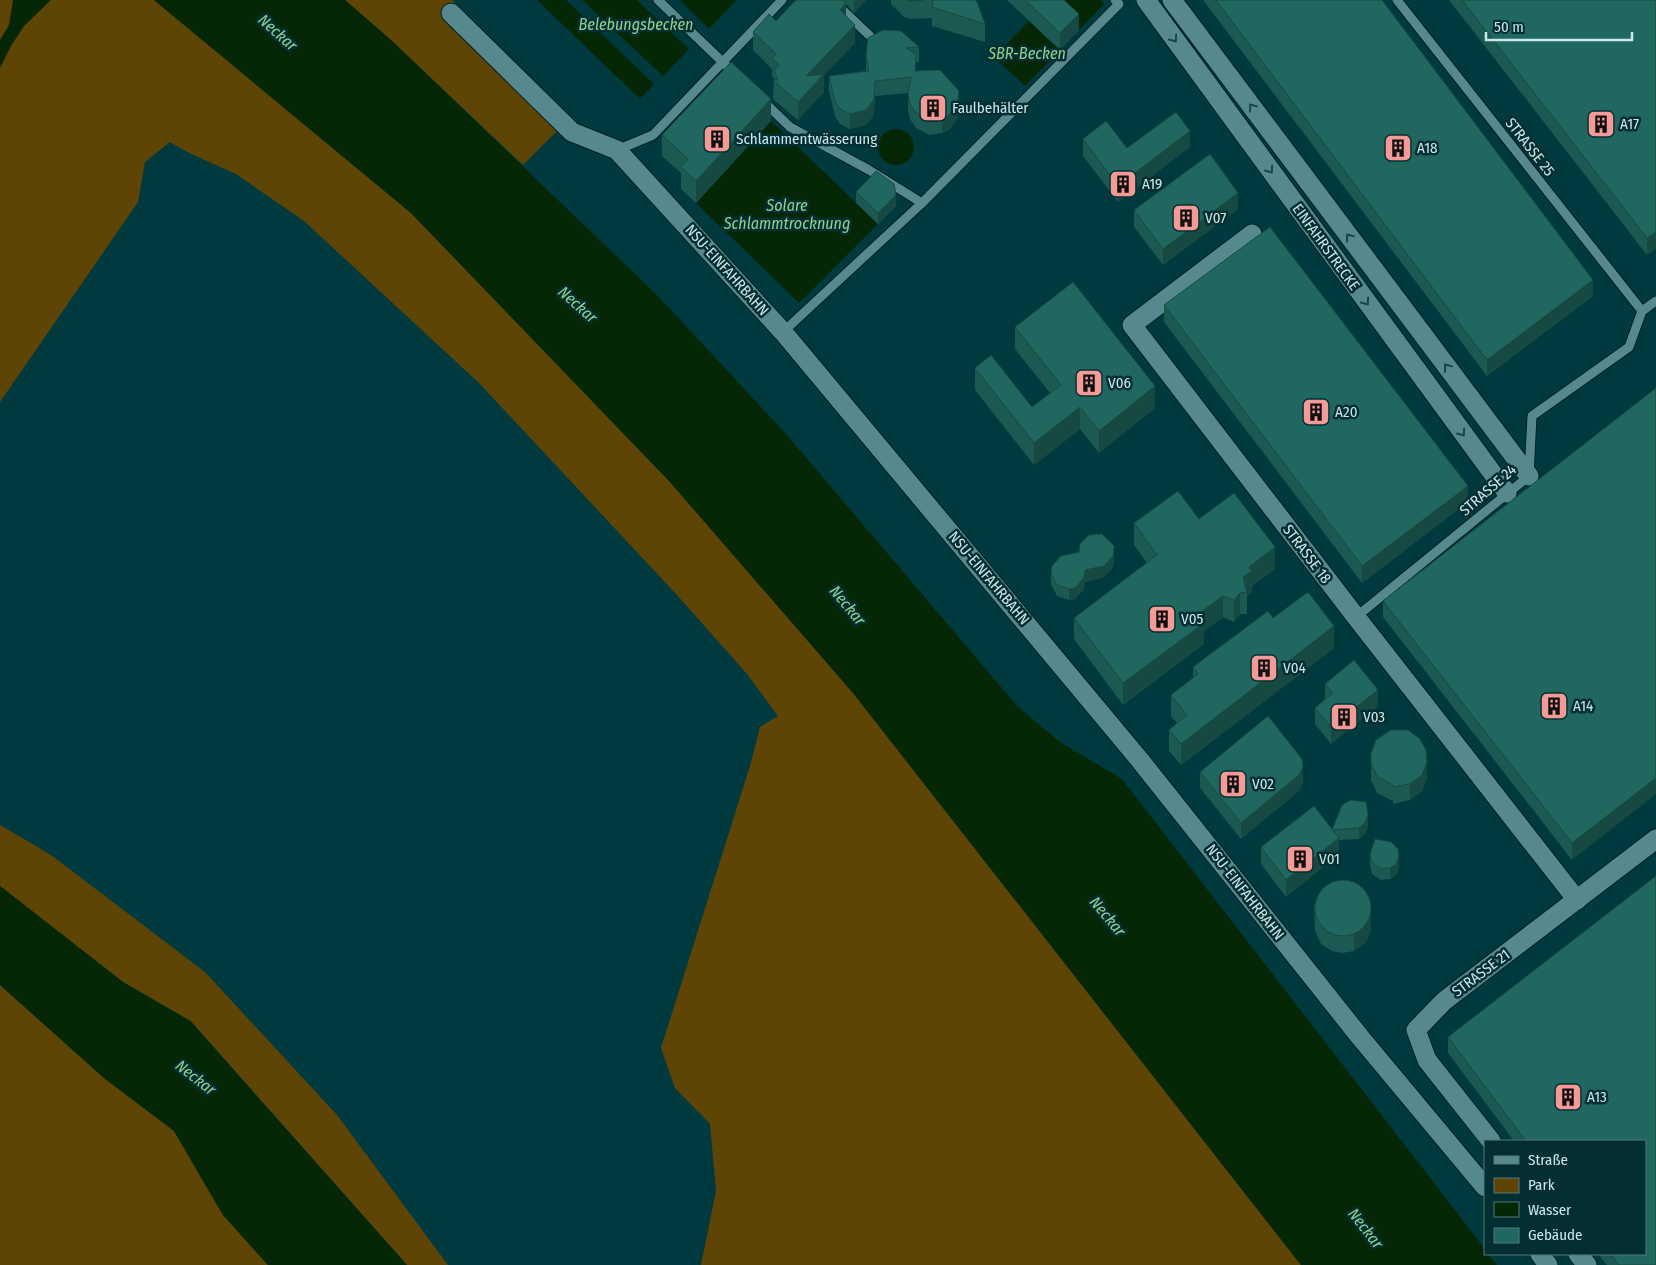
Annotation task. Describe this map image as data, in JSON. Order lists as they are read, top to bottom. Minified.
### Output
{"streets":{"street":["EINFAHRSTRECKE","NSU-EINFAHRBAHN","STRASSE 18","STRASSE 21"],"lane":["STRASSE 25","STRASSE 24"]},"crossings":[["STRASSE 25","STRASSE 24"],["EINFAHRSTRECKE","STRASSE 24"],["STRASSE 24","STRASSE 18"],["STRASSE 18","STRASSE 21"]],"water":["Belebungsbecken","Neckar","SBR-Becken","Solare Schlammtrocknung"],"places":{"building":["Faulbehälter","A17","Schlammentwässerung","A18","A19","V07","V06","A20","V05","V04","A14","V03","V02","V01","A13"]},"legend":["Straße","Park","Wasser","Gebäude"],"scale_bar":"50 m"}
